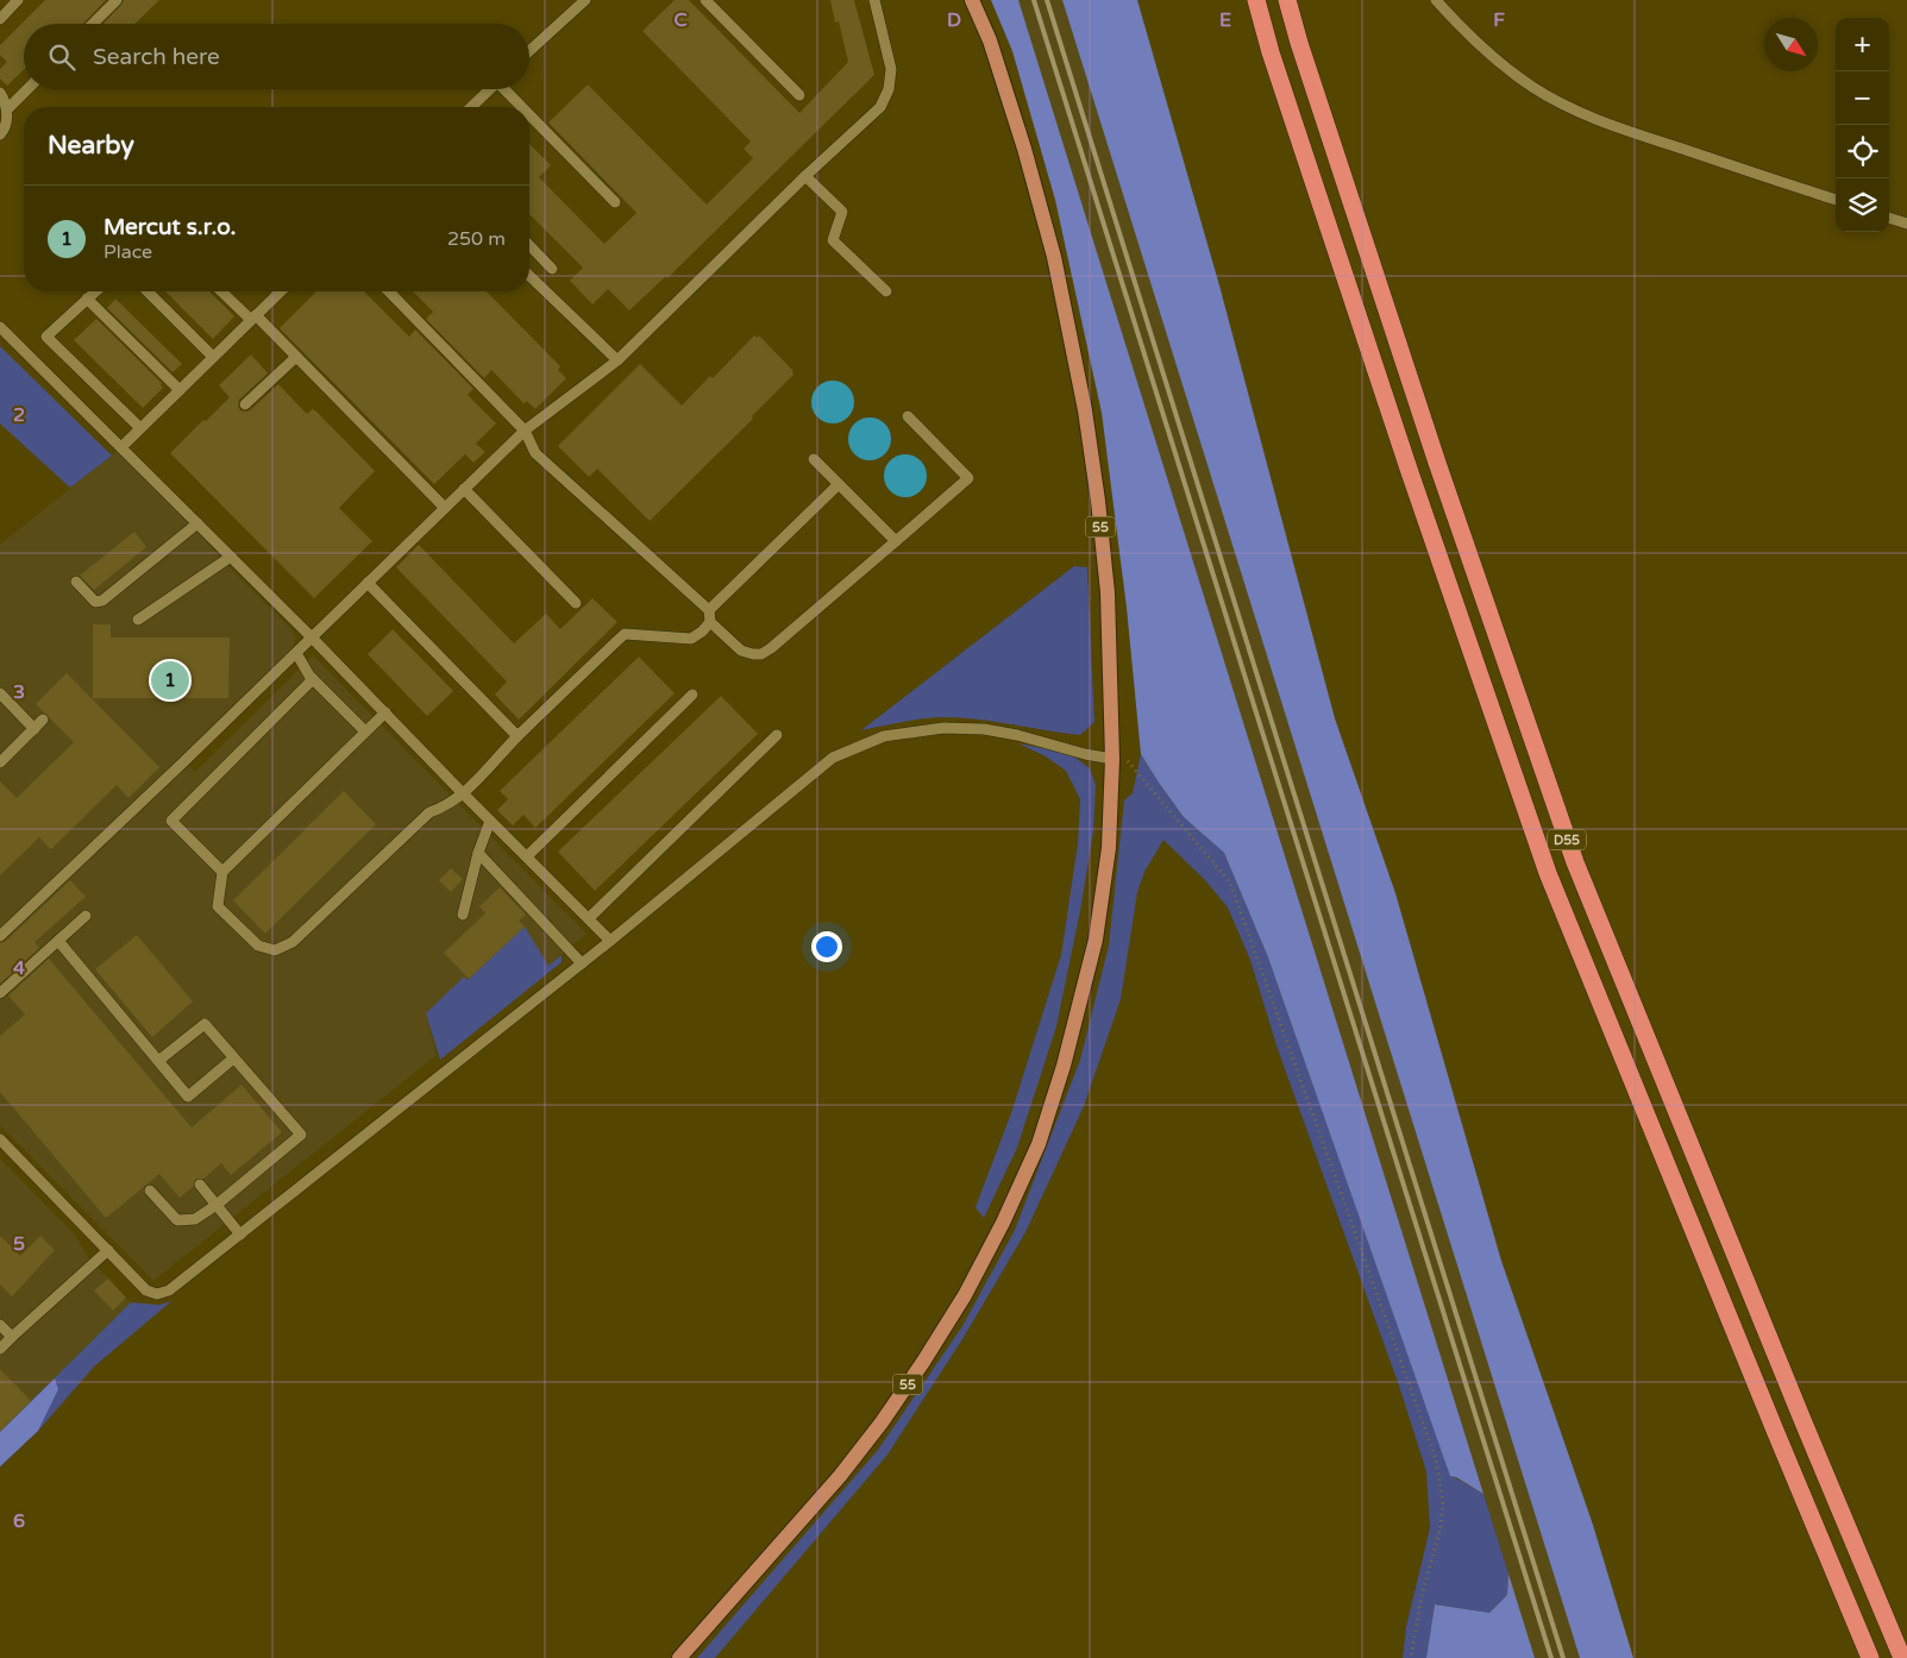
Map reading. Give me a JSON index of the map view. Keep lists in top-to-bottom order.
{
  "streets": {
    "highway": ["D55"],
    "main road": ["55"]
  },
  "north": "bottom right",
  "page": {
    "map_buttons": ["+", "−"],
    "search": "Search here",
    "heading": "Nearby",
    "list": [
      {
        "mark": "1",
        "name": "Mercut s.r.o.",
        "note": "Place",
        "value": "250 m"
      }
    ],
    "pins": "1"
  },
  "grid": {
    "columns": [
      "C",
      "D",
      "E",
      "F"
    ],
    "rows": [
      "2",
      "3",
      "4",
      "5",
      "6"
    ]
  }
}
